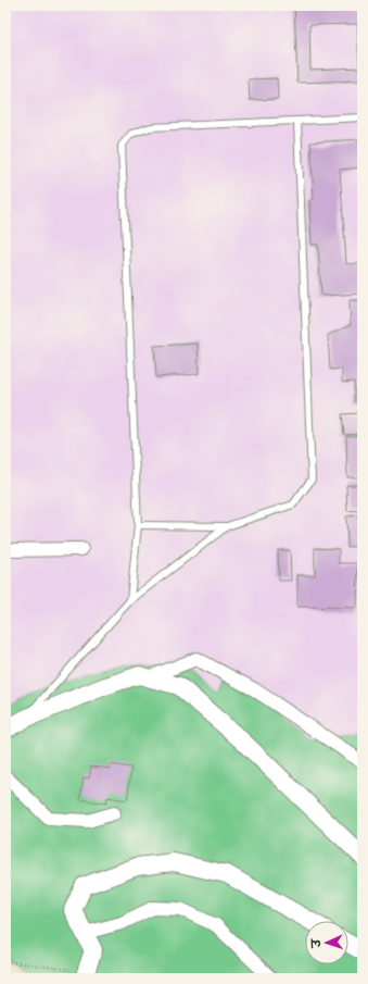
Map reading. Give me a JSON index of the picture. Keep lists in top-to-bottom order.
{
  "north": "left"
}
